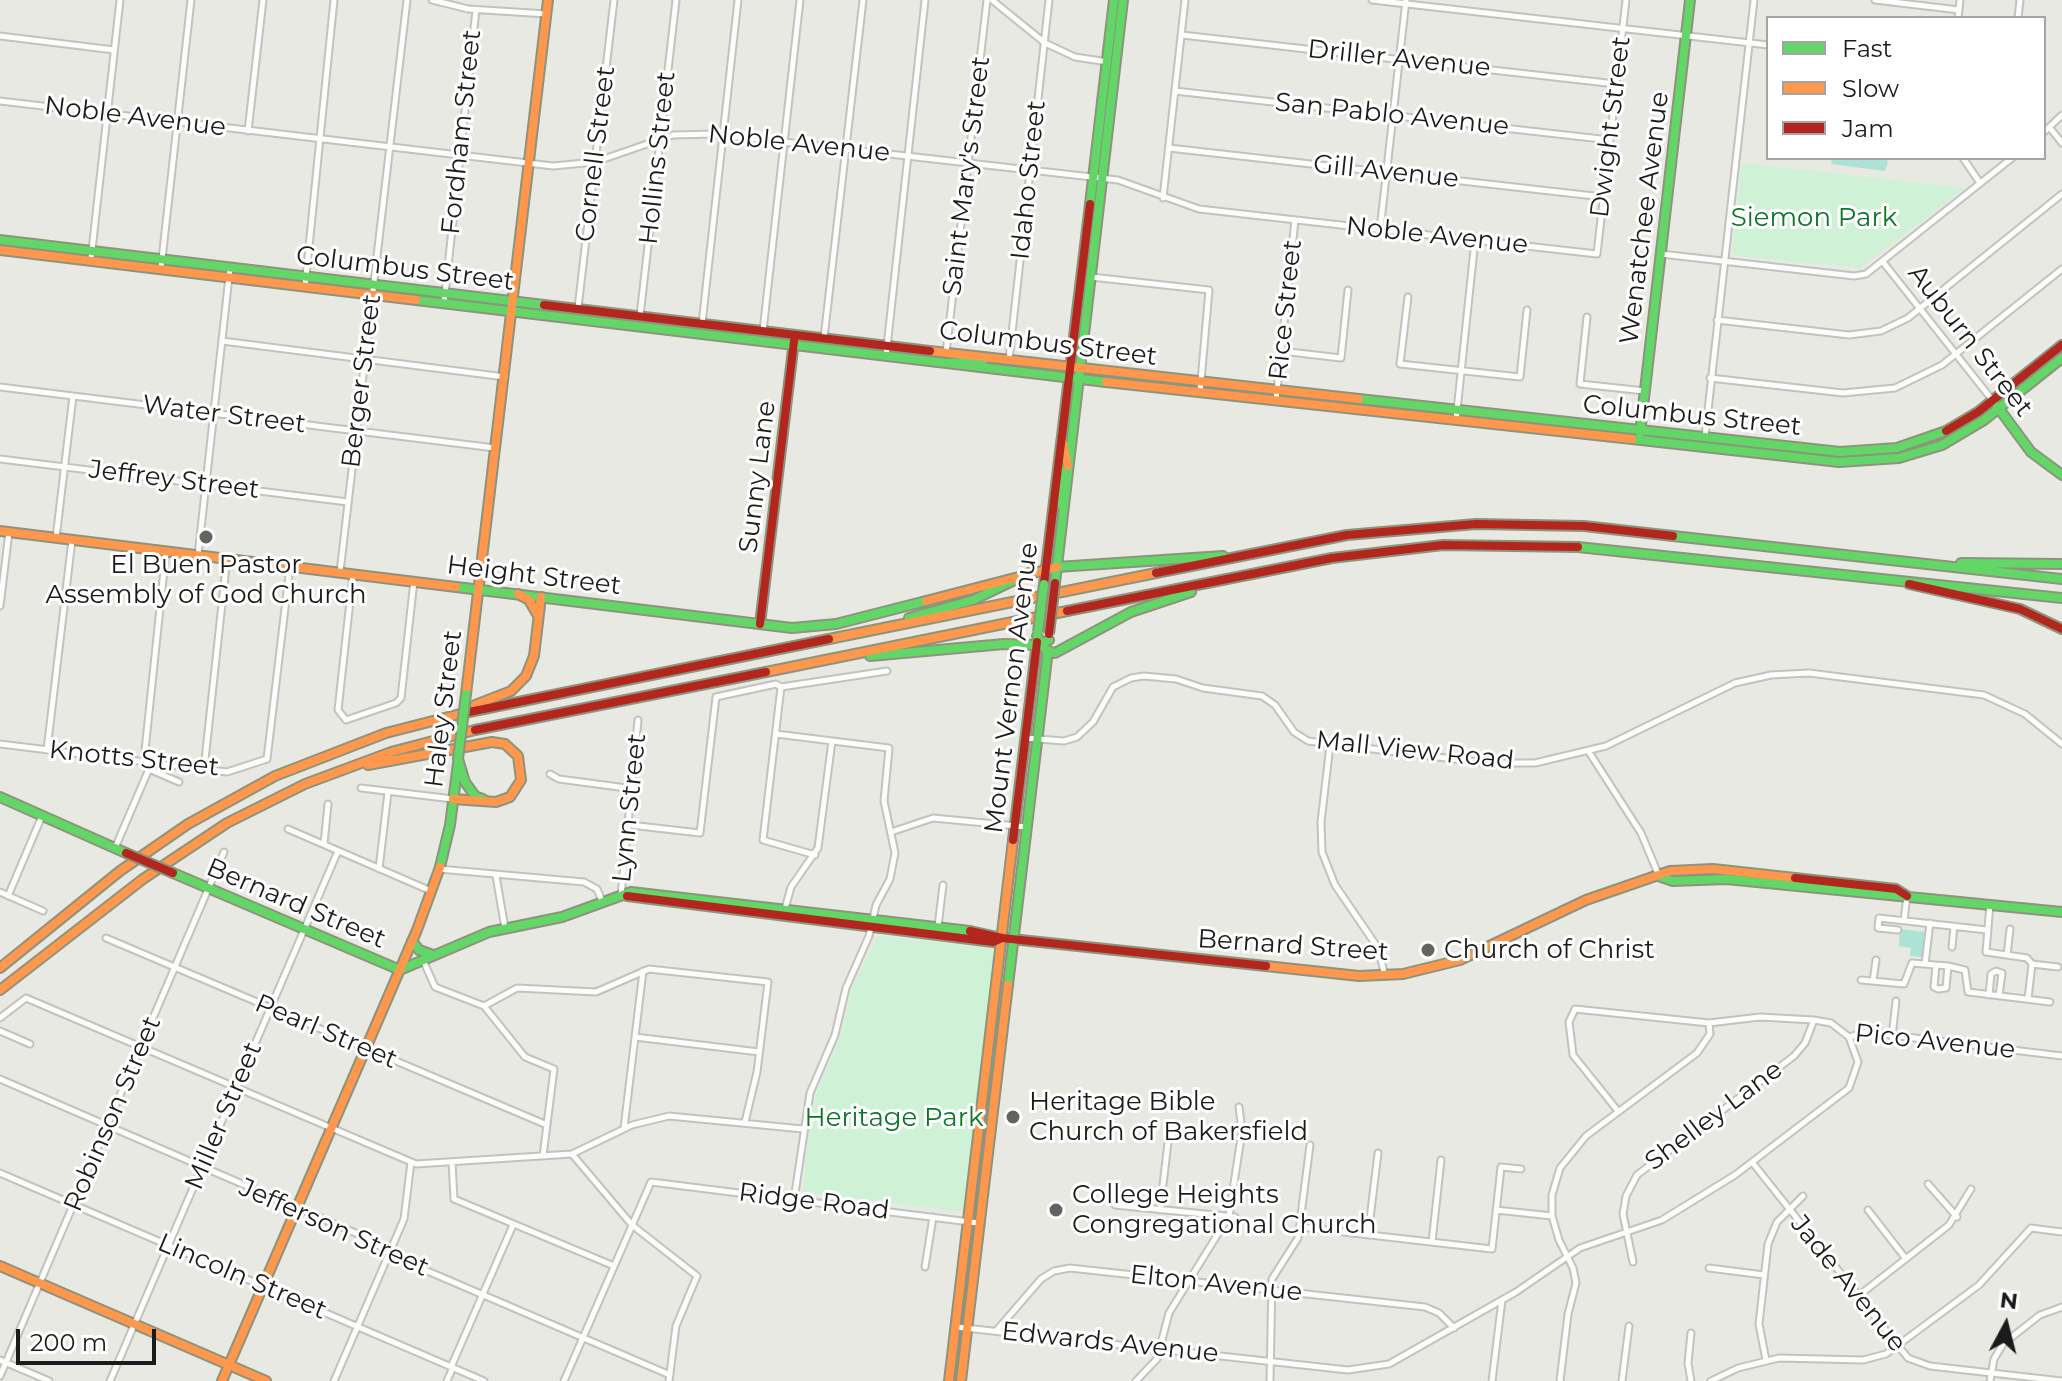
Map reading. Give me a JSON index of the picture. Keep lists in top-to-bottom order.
{
  "streets": {
    "main road": [
      "Wenatchee Avenue",
      "Columbus Street",
      "Auburn Street",
      "Sunny Lane",
      "Height Street",
      "Mount Vernon Avenue",
      "Haley Street",
      "Bernard Street"
    ],
    "street": [
      "Driller Avenue",
      "San Pablo Avenue",
      "Noble Avenue",
      "Dwight Street",
      "Fordham Street",
      "Cornell Street",
      "Hollins Street",
      "Gill Avenue",
      "Saint Mary's Street",
      "Idaho Street",
      "Rice Street",
      "Berger Street",
      "Water Street",
      "Jeffrey Street",
      "Mall View Road",
      "Knotts Street",
      "Lynn Street",
      "Pearl Street",
      "Pico Avenue",
      "Robinson Street",
      "Miller Street",
      "Shelley Lane",
      "Ridge Road",
      "Jefferson Street",
      "Lincoln Street",
      "Elton Avenue",
      "Jade Avenue",
      "Edwards Avenue"
    ]
  },
  "crossings": [
    ["Driller Avenue", "Dwight Street"],
    ["San Pablo Avenue", "Dwight Street"],
    ["Noble Avenue", "Dwight Street"],
    ["Noble Avenue", "Fordham Street"],
    ["Noble Avenue", "Cornell Street"],
    ["Noble Avenue", "Hollins Street"],
    ["Noble Avenue", "Saint Mary's Street"],
    ["Noble Avenue", "Idaho Street"],
    ["Noble Avenue", "Rice Street"],
    ["Noble Avenue", "Berger Street"],
    ["Noble Avenue", "Mount Vernon Avenue"],
    ["Noble Avenue", "Haley Street"],
    ["Dwight Street", "Gill Avenue"],
    ["Fordham Street", "Columbus Street"],
    ["Cornell Street", "Columbus Street"],
    ["Hollins Street", "Columbus Street"],
    ["Saint Mary's Street", "Columbus Street"],
    ["Idaho Street", "Columbus Street"],
    ["Wenatchee Avenue", "Columbus Street"],
    ["Columbus Street", "Rice Street"],
    ["Columbus Street", "Auburn Street"],
    ["Columbus Street", "Berger Street"],
    ["Columbus Street", "Sunny Lane"],
    ["Columbus Street", "Mount Vernon Avenue"],
    ["Columbus Street", "Haley Street"],
    ["Berger Street", "Water Street"],
    ["Berger Street", "Jeffrey Street"],
    ["Berger Street", "Height Street"],
    ["Water Street", "Haley Street"],
    ["Sunny Lane", "Height Street"],
    ["Height Street", "Mount Vernon Avenue"],
    ["Height Street", "Haley Street"],
    ["Height Street", "Knotts Street"],
    ["Mount Vernon Avenue", "Mall View Road"],
    ["Mount Vernon Avenue", "Bernard Street"],
    ["Mount Vernon Avenue", "Ridge Road"],
    ["Mount Vernon Avenue", "Edwards Avenue"],
    ["Haley Street", "Bernard Street"],
    ["Haley Street", "Pearl Street"],
    ["Haley Street", "Jefferson Street"],
    ["Haley Street", "Lincoln Street"],
    ["Lynn Street", "Bernard Street"],
    ["Bernard Street", "Robinson Street"],
    ["Bernard Street", "Miller Street"],
    ["Pearl Street", "Robinson Street"],
    ["Pearl Street", "Miller Street"],
    ["Pico Avenue", "Shelley Lane"],
    ["Pico Avenue", "Edwards Avenue"],
    ["Robinson Street", "Jefferson Street"],
    ["Robinson Street", "Lincoln Street"],
    ["Miller Street", "Jefferson Street"],
    ["Miller Street", "Lincoln Street"],
    ["Shelley Lane", "Edwards Avenue"],
    ["Elton Avenue", "Edwards Avenue"],
    ["Jade Avenue", "Edwards Avenue"]
  ],
  "parks": ["Siemon Park", "Heritage Park"],
  "places": [
    "El Buen Pastor Assembly of God Church",
    "Church of Christ",
    "Heritage Bible Church of Bakersfield",
    "College Heights Congregational Church"
  ],
  "legend": ["Fast", "Slow", "Jam"],
  "scale_bar": "200 m",
  "north": "top"
}
